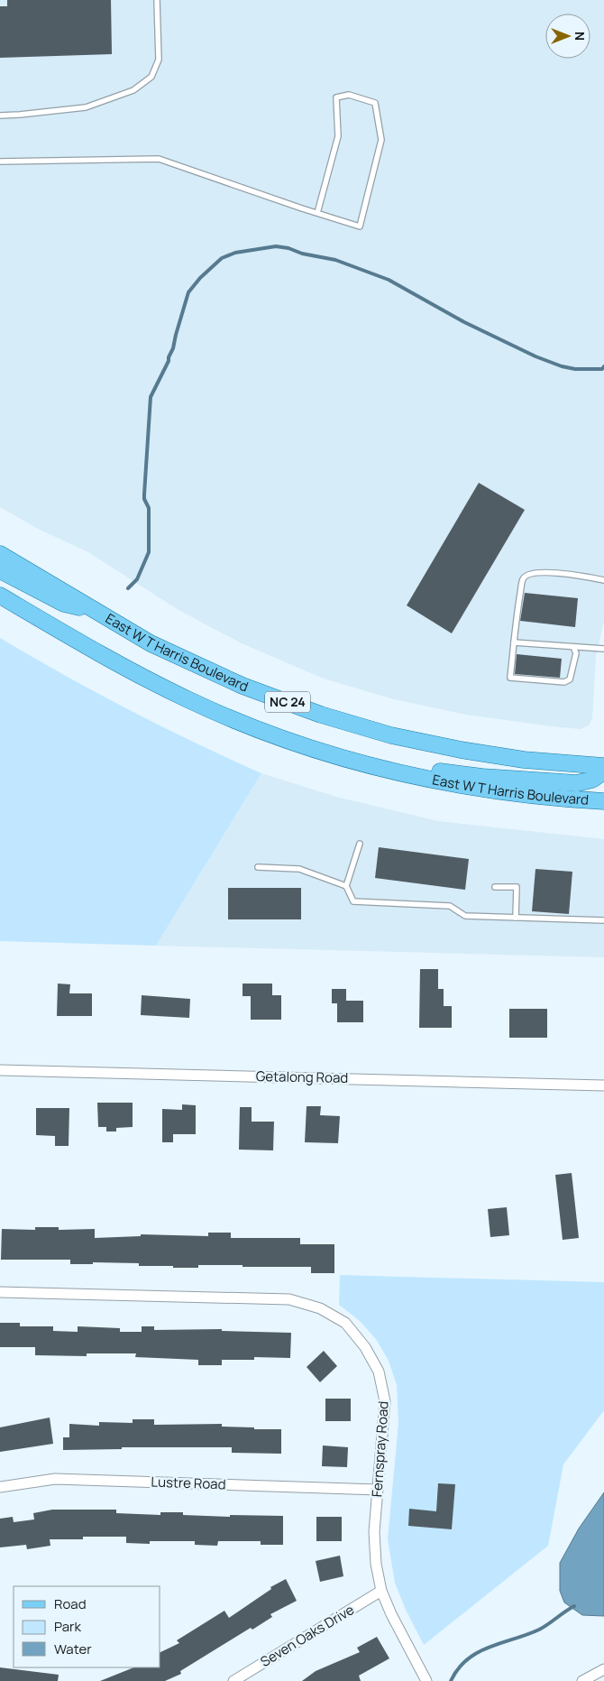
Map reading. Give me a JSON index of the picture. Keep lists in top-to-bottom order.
{
  "streets": {
    "main road": ["East W T Harris Boulevard", "NC 24"],
    "street": [
      "Getalong Road",
      "Fernspray Road",
      "Lustre Road",
      "Seven Oaks Drive"
    ]
  },
  "crossings": [
    ["Fernspray Road", "Lustre Road"],
    ["Fernspray Road", "Seven Oaks Drive"]
  ],
  "legend": ["Road", "Park", "Water"],
  "north": "right"
}
